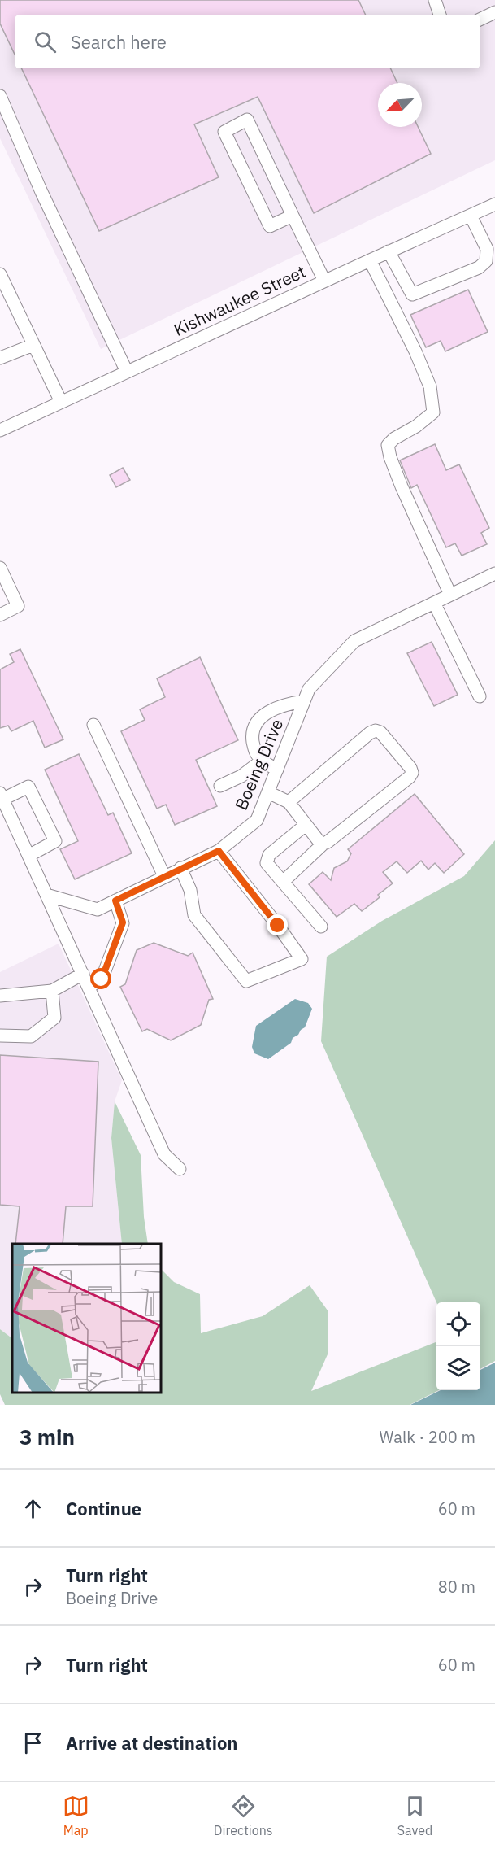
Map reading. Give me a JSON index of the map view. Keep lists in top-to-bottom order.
{
  "streets": {
    "street": ["Kishwaukee Street", "Boeing Drive"]
  },
  "north": "bottom left",
  "page": {
    "search": "Search here",
    "heading": ["3 min", "Walk · 200 m"],
    "list": [
      ["Continue", "60 m"],
      ["Turn right", "Boeing Drive", "80 m"],
      ["Turn right", "60 m"],
      "Arrive at destination"
    ],
    "nav": ["Map", "Directions", "Saved"]
  }
}
